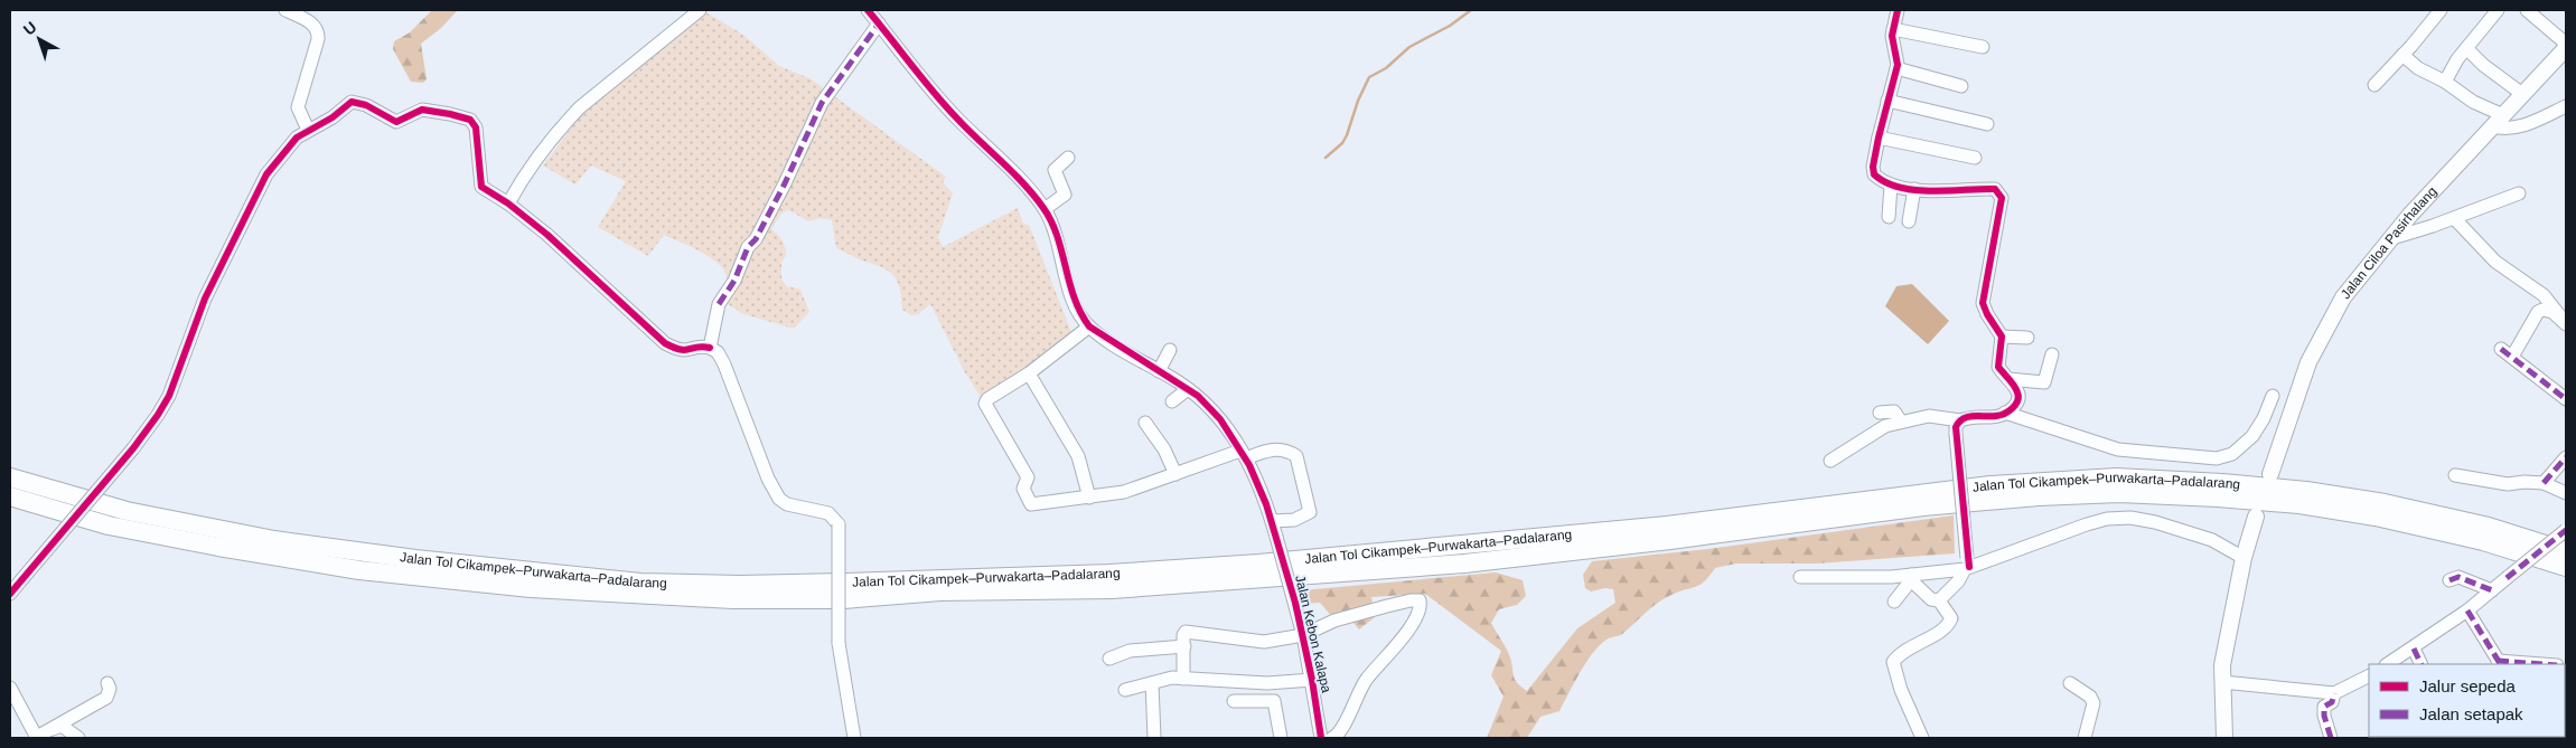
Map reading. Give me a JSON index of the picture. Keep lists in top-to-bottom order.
{
  "streets": {
    "highway": ["Jalan Tol Cikampek–Purwakarta–Padalarang"],
    "main road": ["Jalan Ciloa Pasirhalang"],
    "street": ["Jalan Kebon Kalapa"]
  },
  "legend": ["Jalur sepeda", "Jalan setapak"],
  "north": "top left"
}
